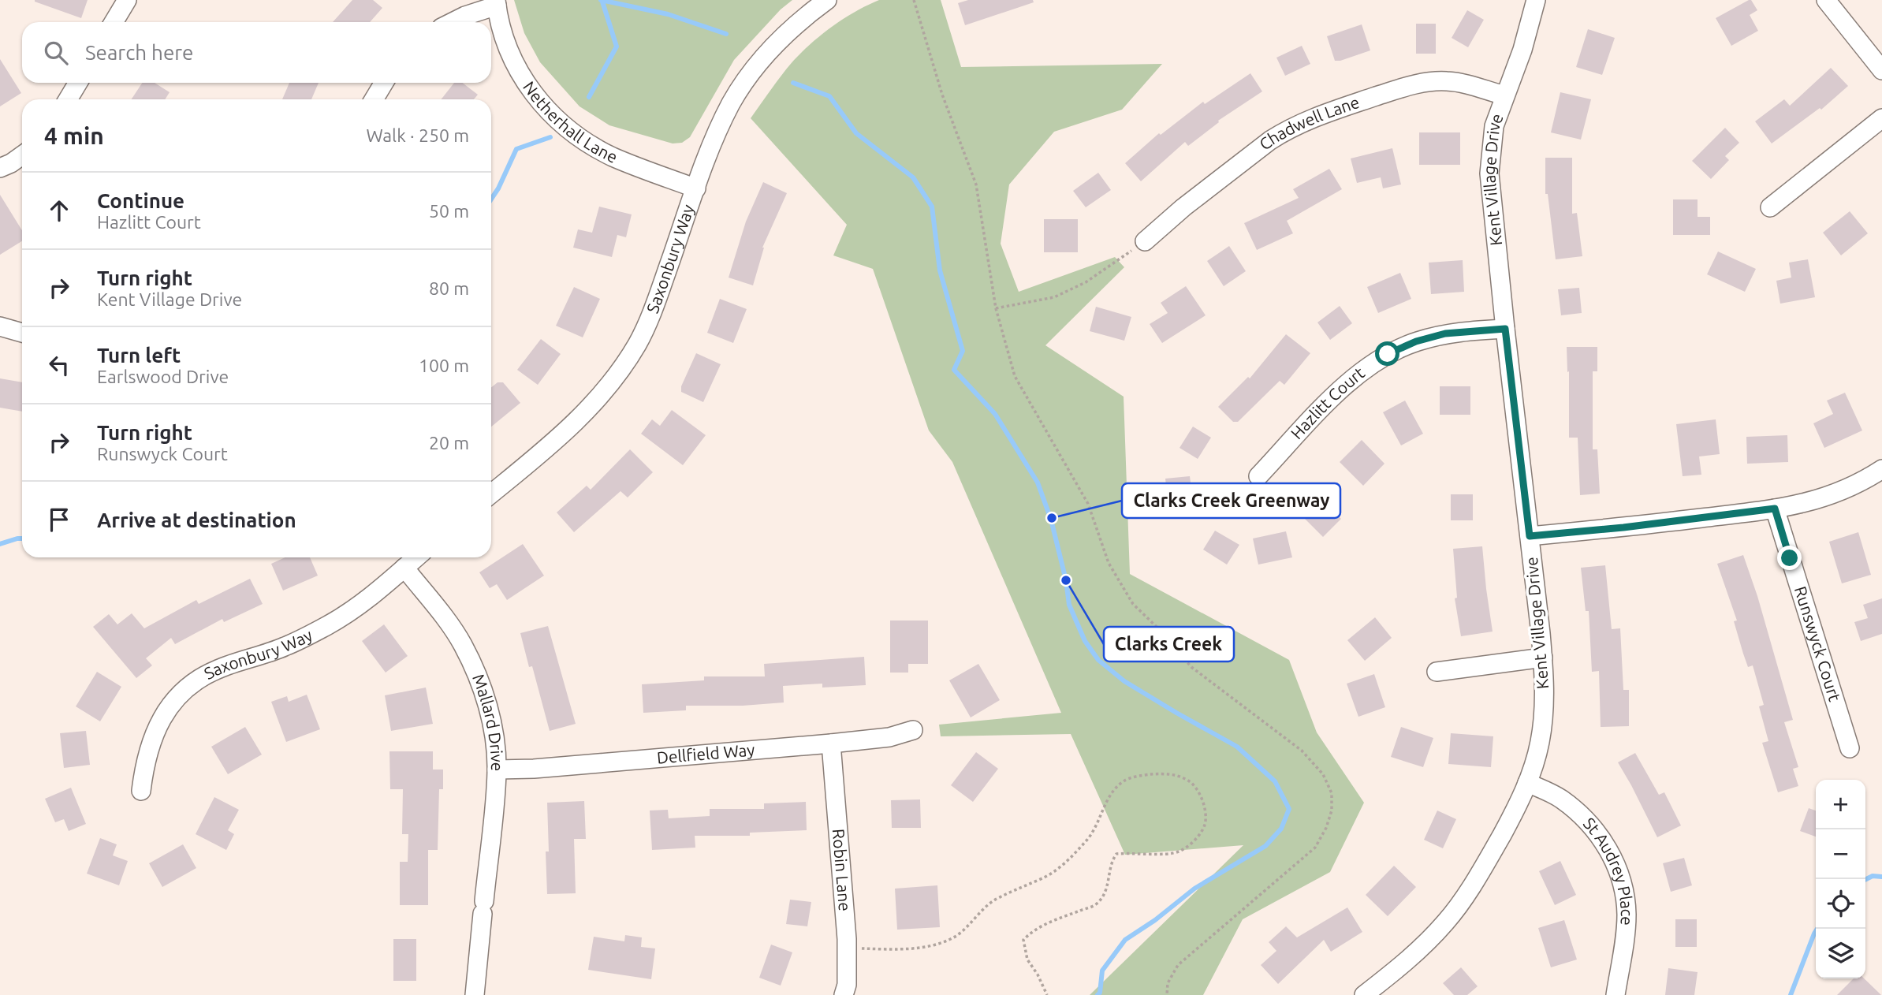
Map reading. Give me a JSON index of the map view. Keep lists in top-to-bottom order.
{
  "streets": {
    "street": [
      "Netherhall Lane",
      "Chadwell Lane",
      "Kent Village Drive",
      "Saxonbury Way",
      "Hazlitt Court",
      "Runswyck Court",
      "Mallard Drive",
      "Dellfield Way",
      "Robin Lane",
      "St Audrey Place"
    ]
  },
  "crossings": [
    ["Netherhall Lane", "Saxonbury Way"],
    ["Chadwell Lane", "Kent Village Drive"],
    ["Kent Village Drive", "Hazlitt Court"],
    ["Kent Village Drive", "St Audrey Place"],
    ["Saxonbury Way", "Mallard Drive"],
    ["Mallard Drive", "Dellfield Way"],
    ["Dellfield Way", "Robin Lane"]
  ],
  "places": ["Clarks Creek Greenway", "Clarks Creek"],
  "page": {
    "search": "Search here",
    "heading": ["4 min", "Walk · 250 m"],
    "list": [
      ["Continue", "Hazlitt Court", "50 m"],
      ["Turn right", "Kent Village Drive", "80 m"],
      ["Turn left", "Earlswood Drive", "100 m"],
      ["Turn right", "Runswyck Court", "20 m"],
      "Arrive at destination"
    ],
    "map_buttons": ["+", "−"]
  }
}
